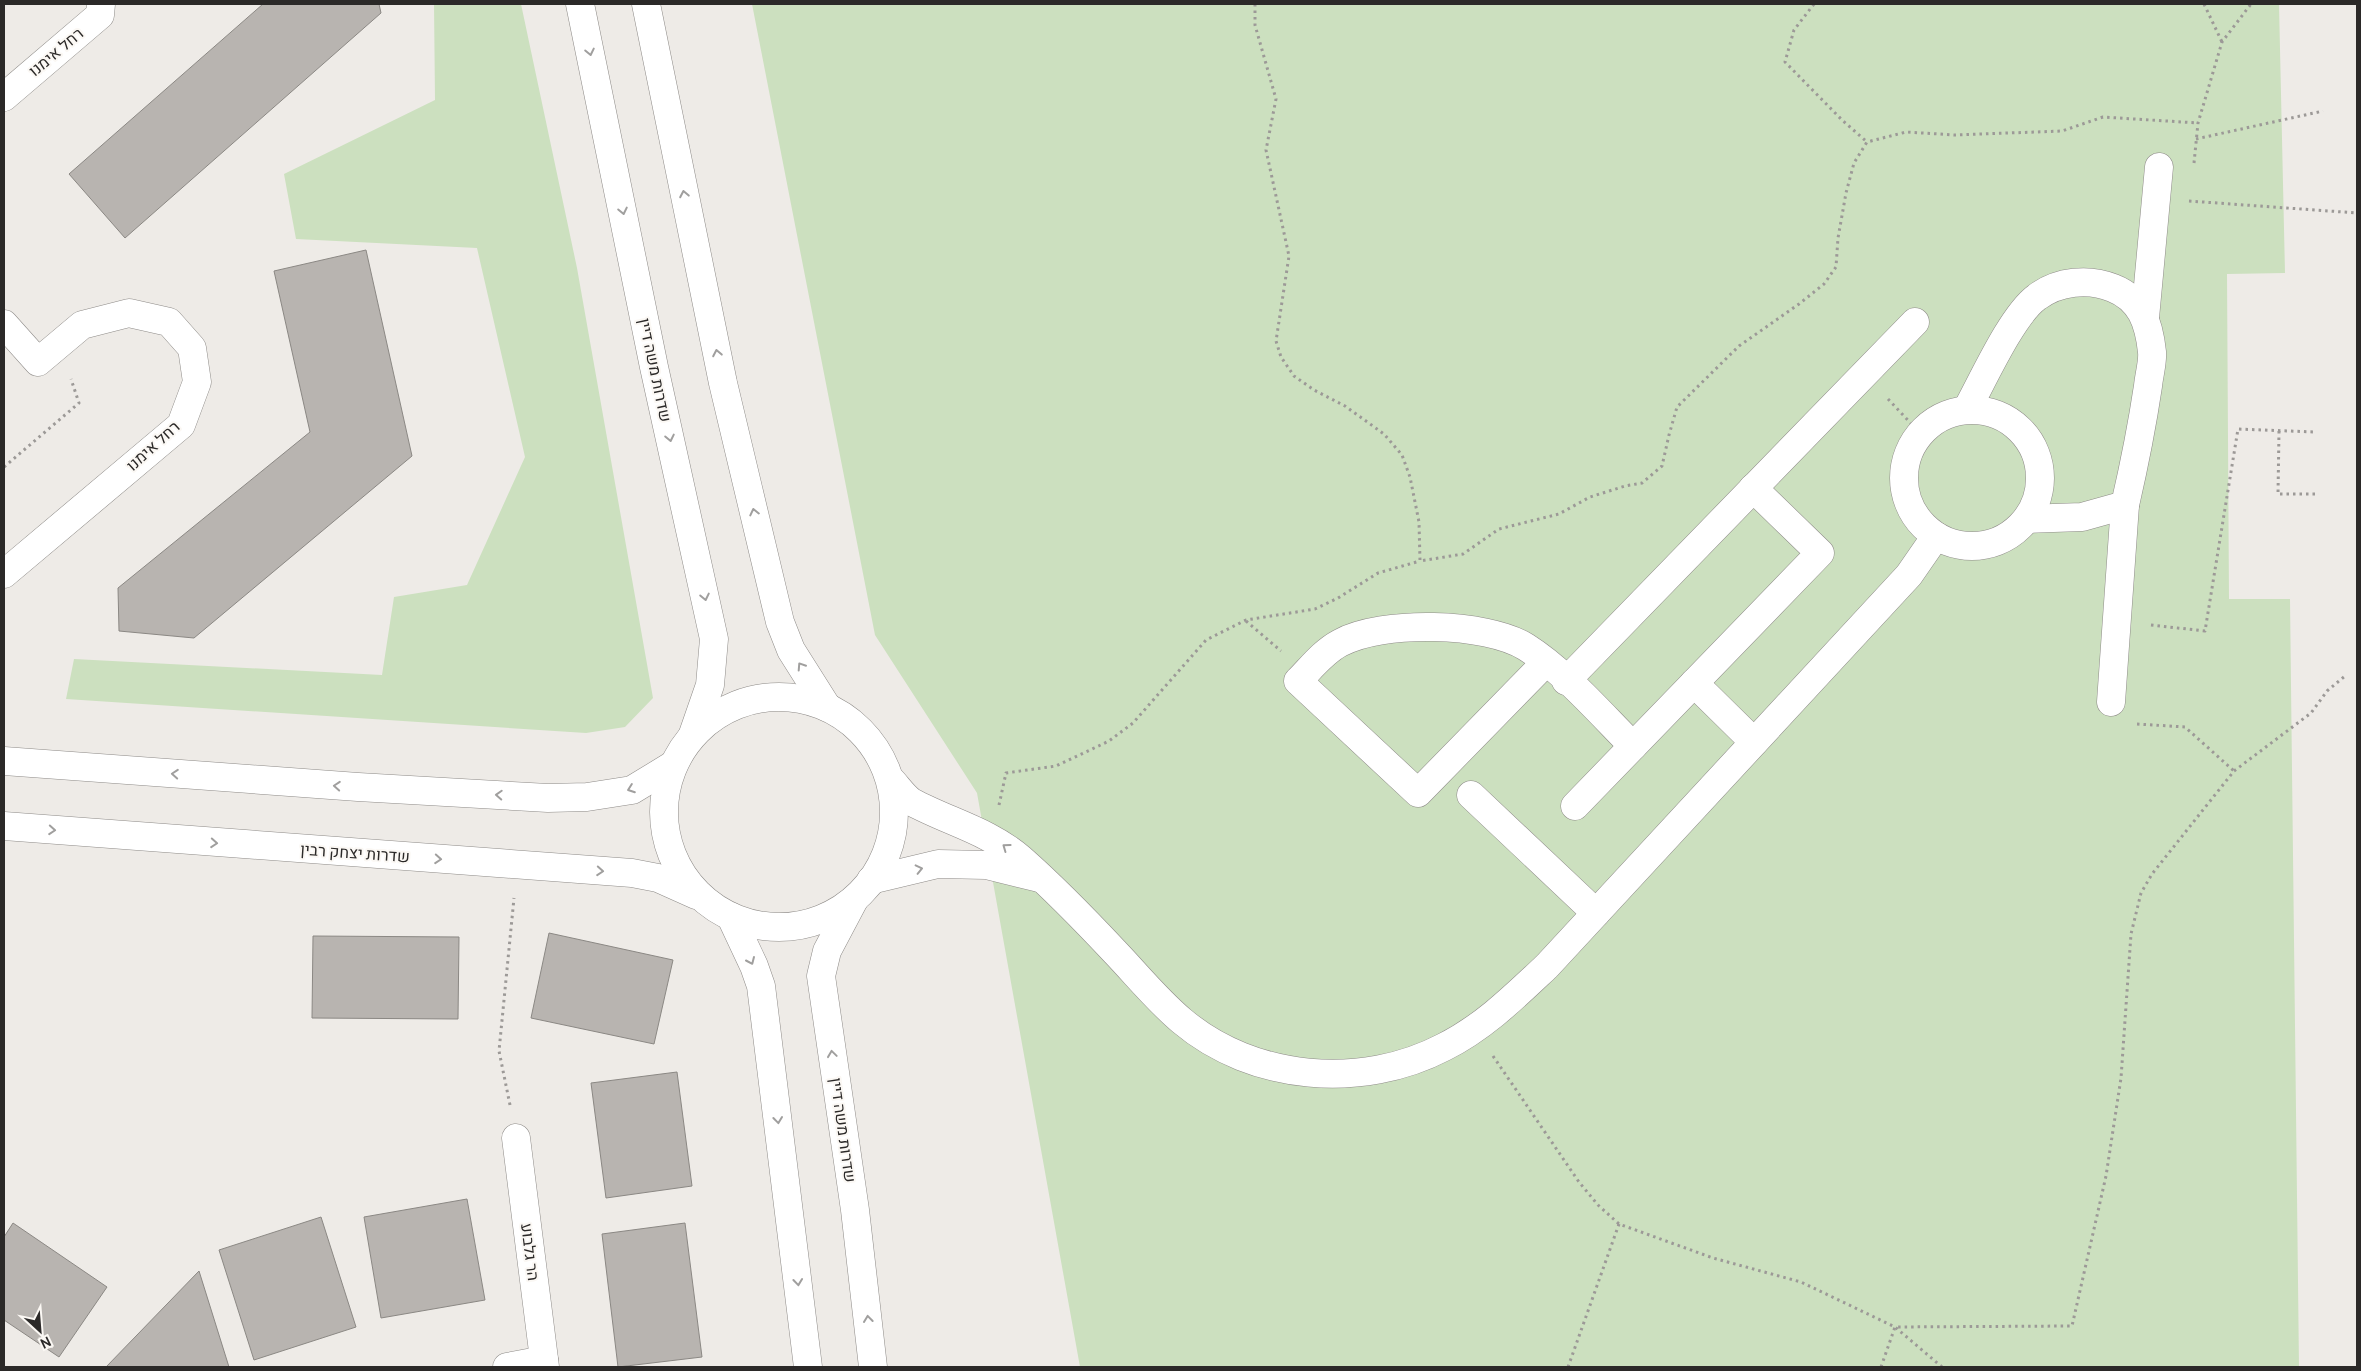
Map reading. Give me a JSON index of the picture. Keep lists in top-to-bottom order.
{
  "streets": {
    "main road": [
      "רחל אימנו",
      "שדרות משה דיין",
      "שדרות יצחק רבין",
      "הר גלבוע"
    ]
  },
  "north": "bottom right"
}
